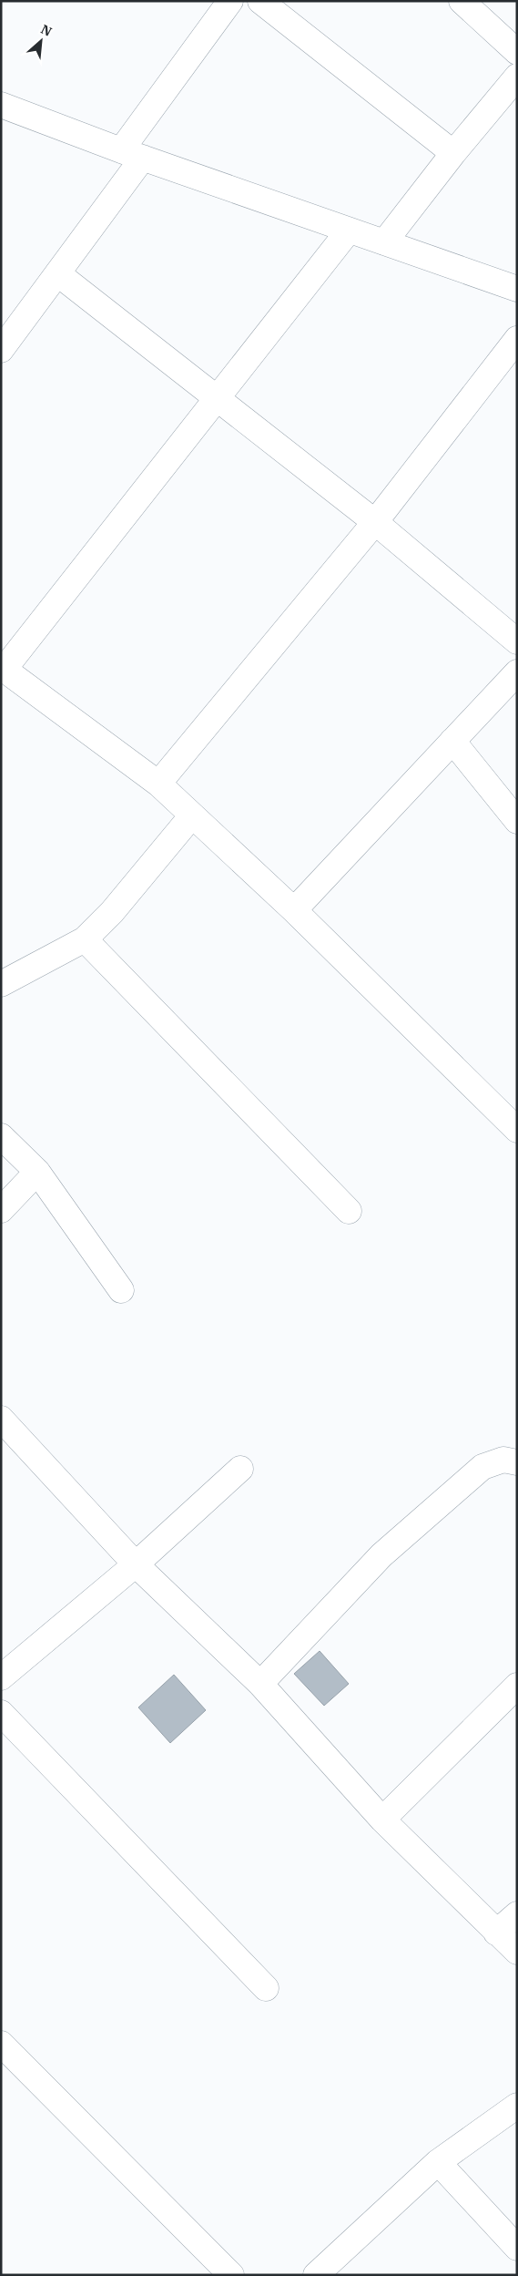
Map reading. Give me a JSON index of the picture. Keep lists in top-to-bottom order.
{
  "north": "top right"
}
